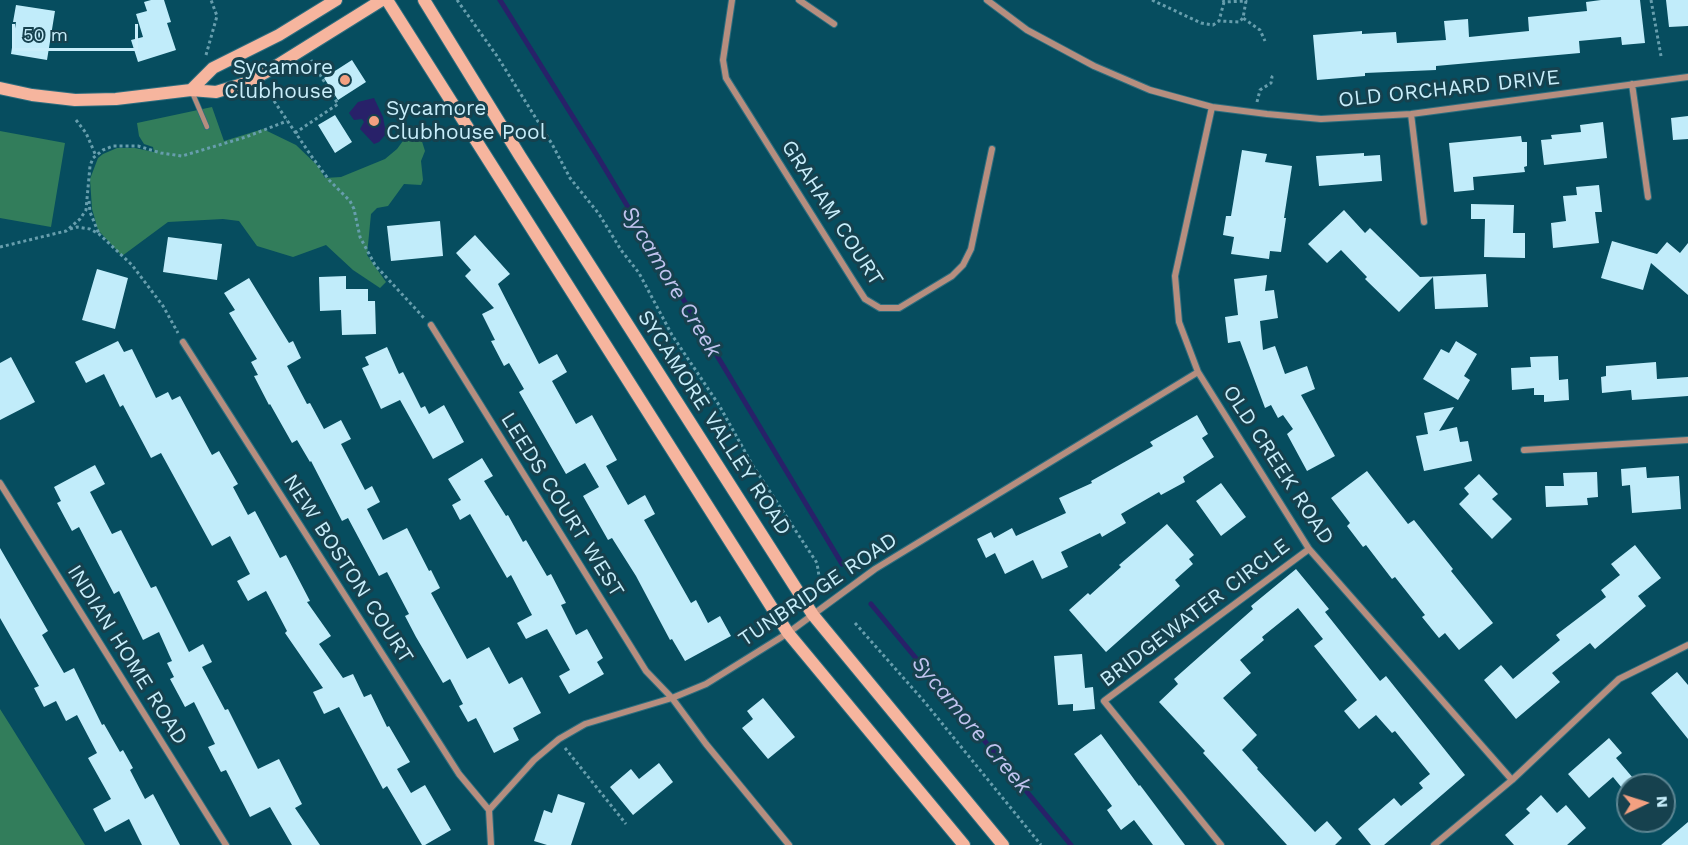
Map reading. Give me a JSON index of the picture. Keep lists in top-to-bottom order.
{
  "streets": {
    "main road": ["SYCAMORE VALLEY ROAD"],
    "street": [
      "OLD ORCHARD DRIVE",
      "GRAHAM COURT",
      "OLD CREEK ROAD",
      "LEEDS COURT WEST",
      "NEW BOSTON COURT",
      "TUNBRIDGE ROAD",
      "BRIDGEWATER CIRCLE",
      "INDIAN HOME ROAD"
    ]
  },
  "crossings": [
    ["OLD ORCHARD DRIVE", "OLD CREEK ROAD"],
    ["SYCAMORE VALLEY ROAD", "TUNBRIDGE ROAD"],
    ["OLD CREEK ROAD", "TUNBRIDGE ROAD"],
    ["OLD CREEK ROAD", "BRIDGEWATER CIRCLE"],
    ["LEEDS COURT WEST", "TUNBRIDGE ROAD"],
    ["NEW BOSTON COURT", "TUNBRIDGE ROAD"]
  ],
  "water": ["Sycamore Creek"],
  "places": ["Sycamore Clubhouse", "Sycamore Clubhouse Pool"],
  "scale_bar": "50 m",
  "north": "right"
}
